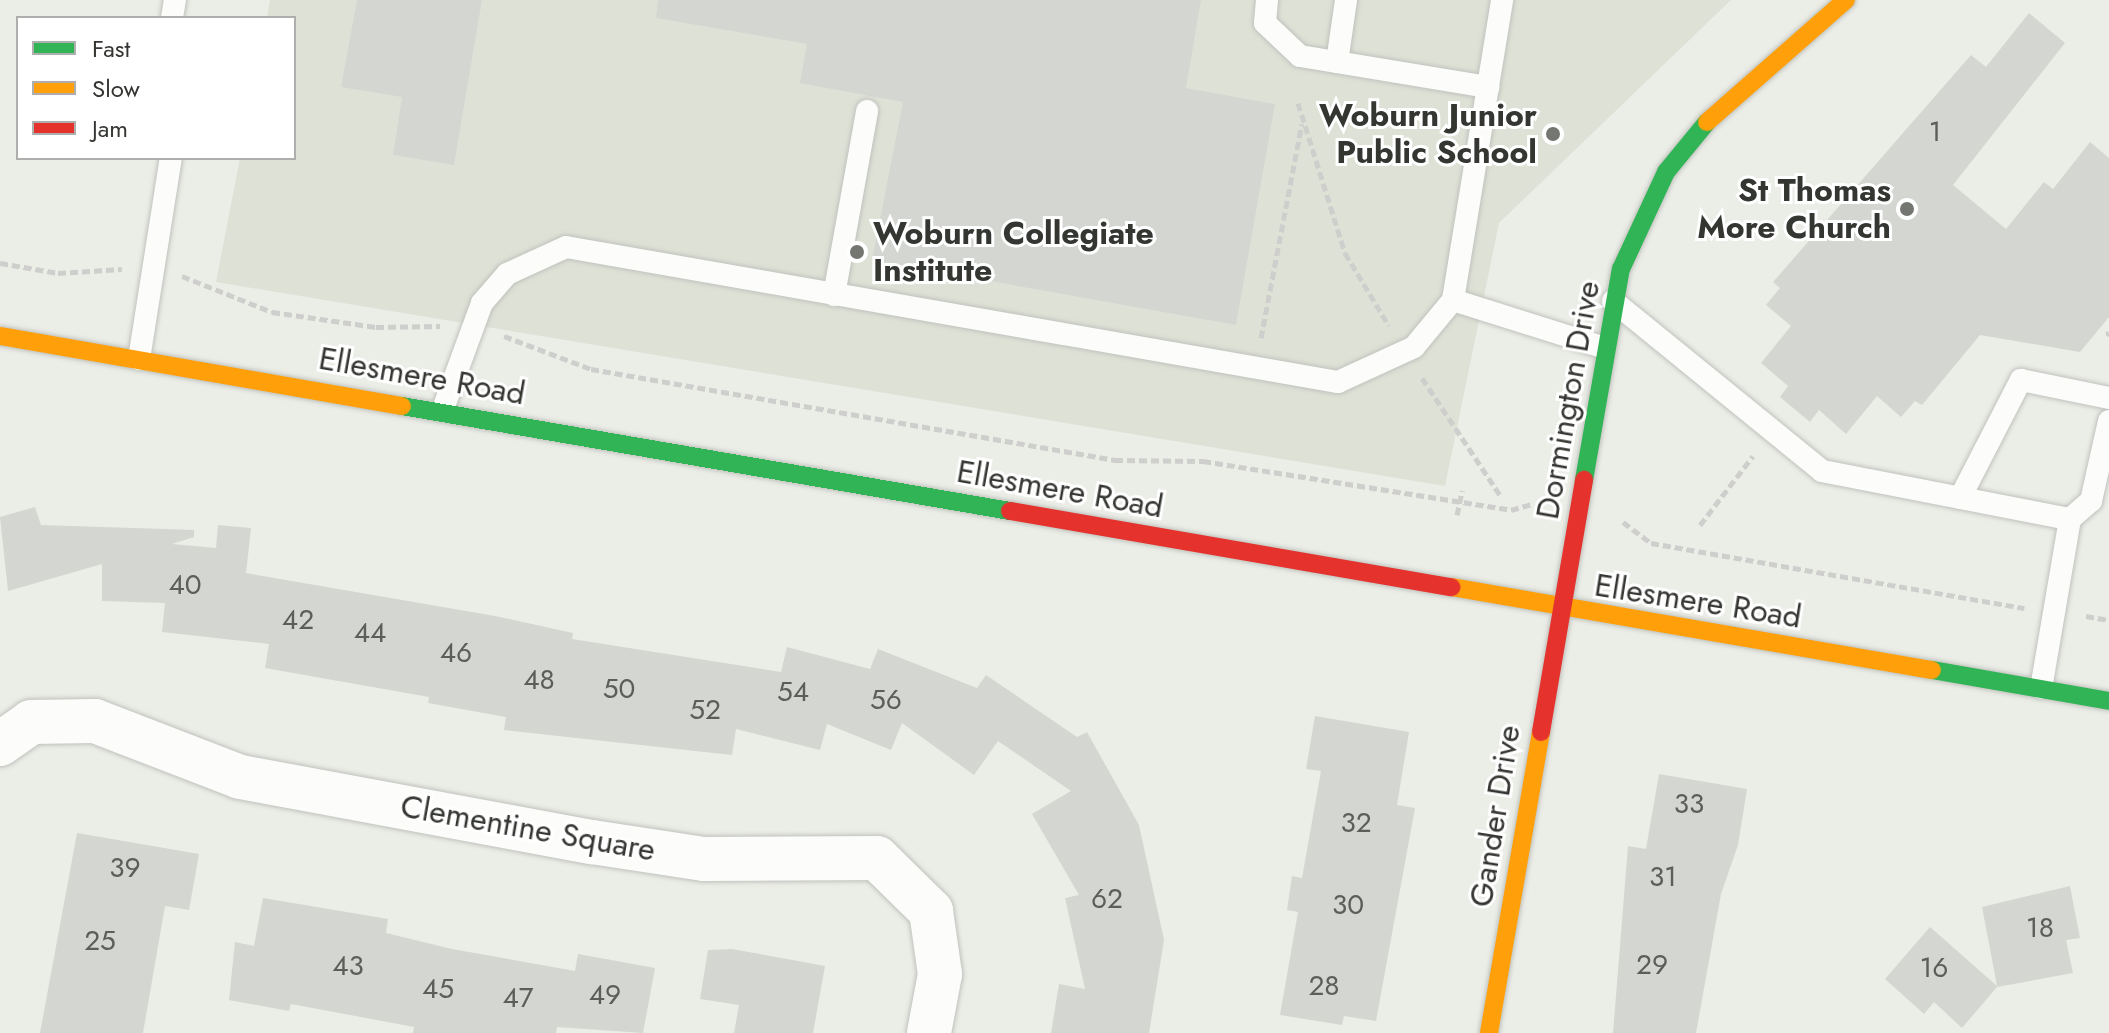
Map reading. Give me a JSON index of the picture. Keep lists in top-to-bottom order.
{
  "streets": {
    "main road": ["Ellesmere Road", "Dormington Drive", "Gander Drive"],
    "street": ["Clementine Square"]
  },
  "crossings": [
    ["Ellesmere Road", "Dormington Drive"],
    ["Ellesmere Road", "Gander Drive"],
    ["Dormington Drive", "Gander Drive"]
  ],
  "places": ["Woburn Junior Public School", "St Thomas More Church", "Woburn Collegiate Institute"],
  "house_numbers": [
    "1",
    "40",
    "42",
    "44",
    "46",
    "48",
    "50",
    "54",
    "56",
    "52",
    "33",
    "32",
    "39",
    "31",
    "62",
    "30",
    "18",
    "25",
    "29",
    "43",
    "16",
    "28",
    "45",
    "49",
    "47"
  ],
  "legend": ["Fast", "Slow", "Jam"]
}
